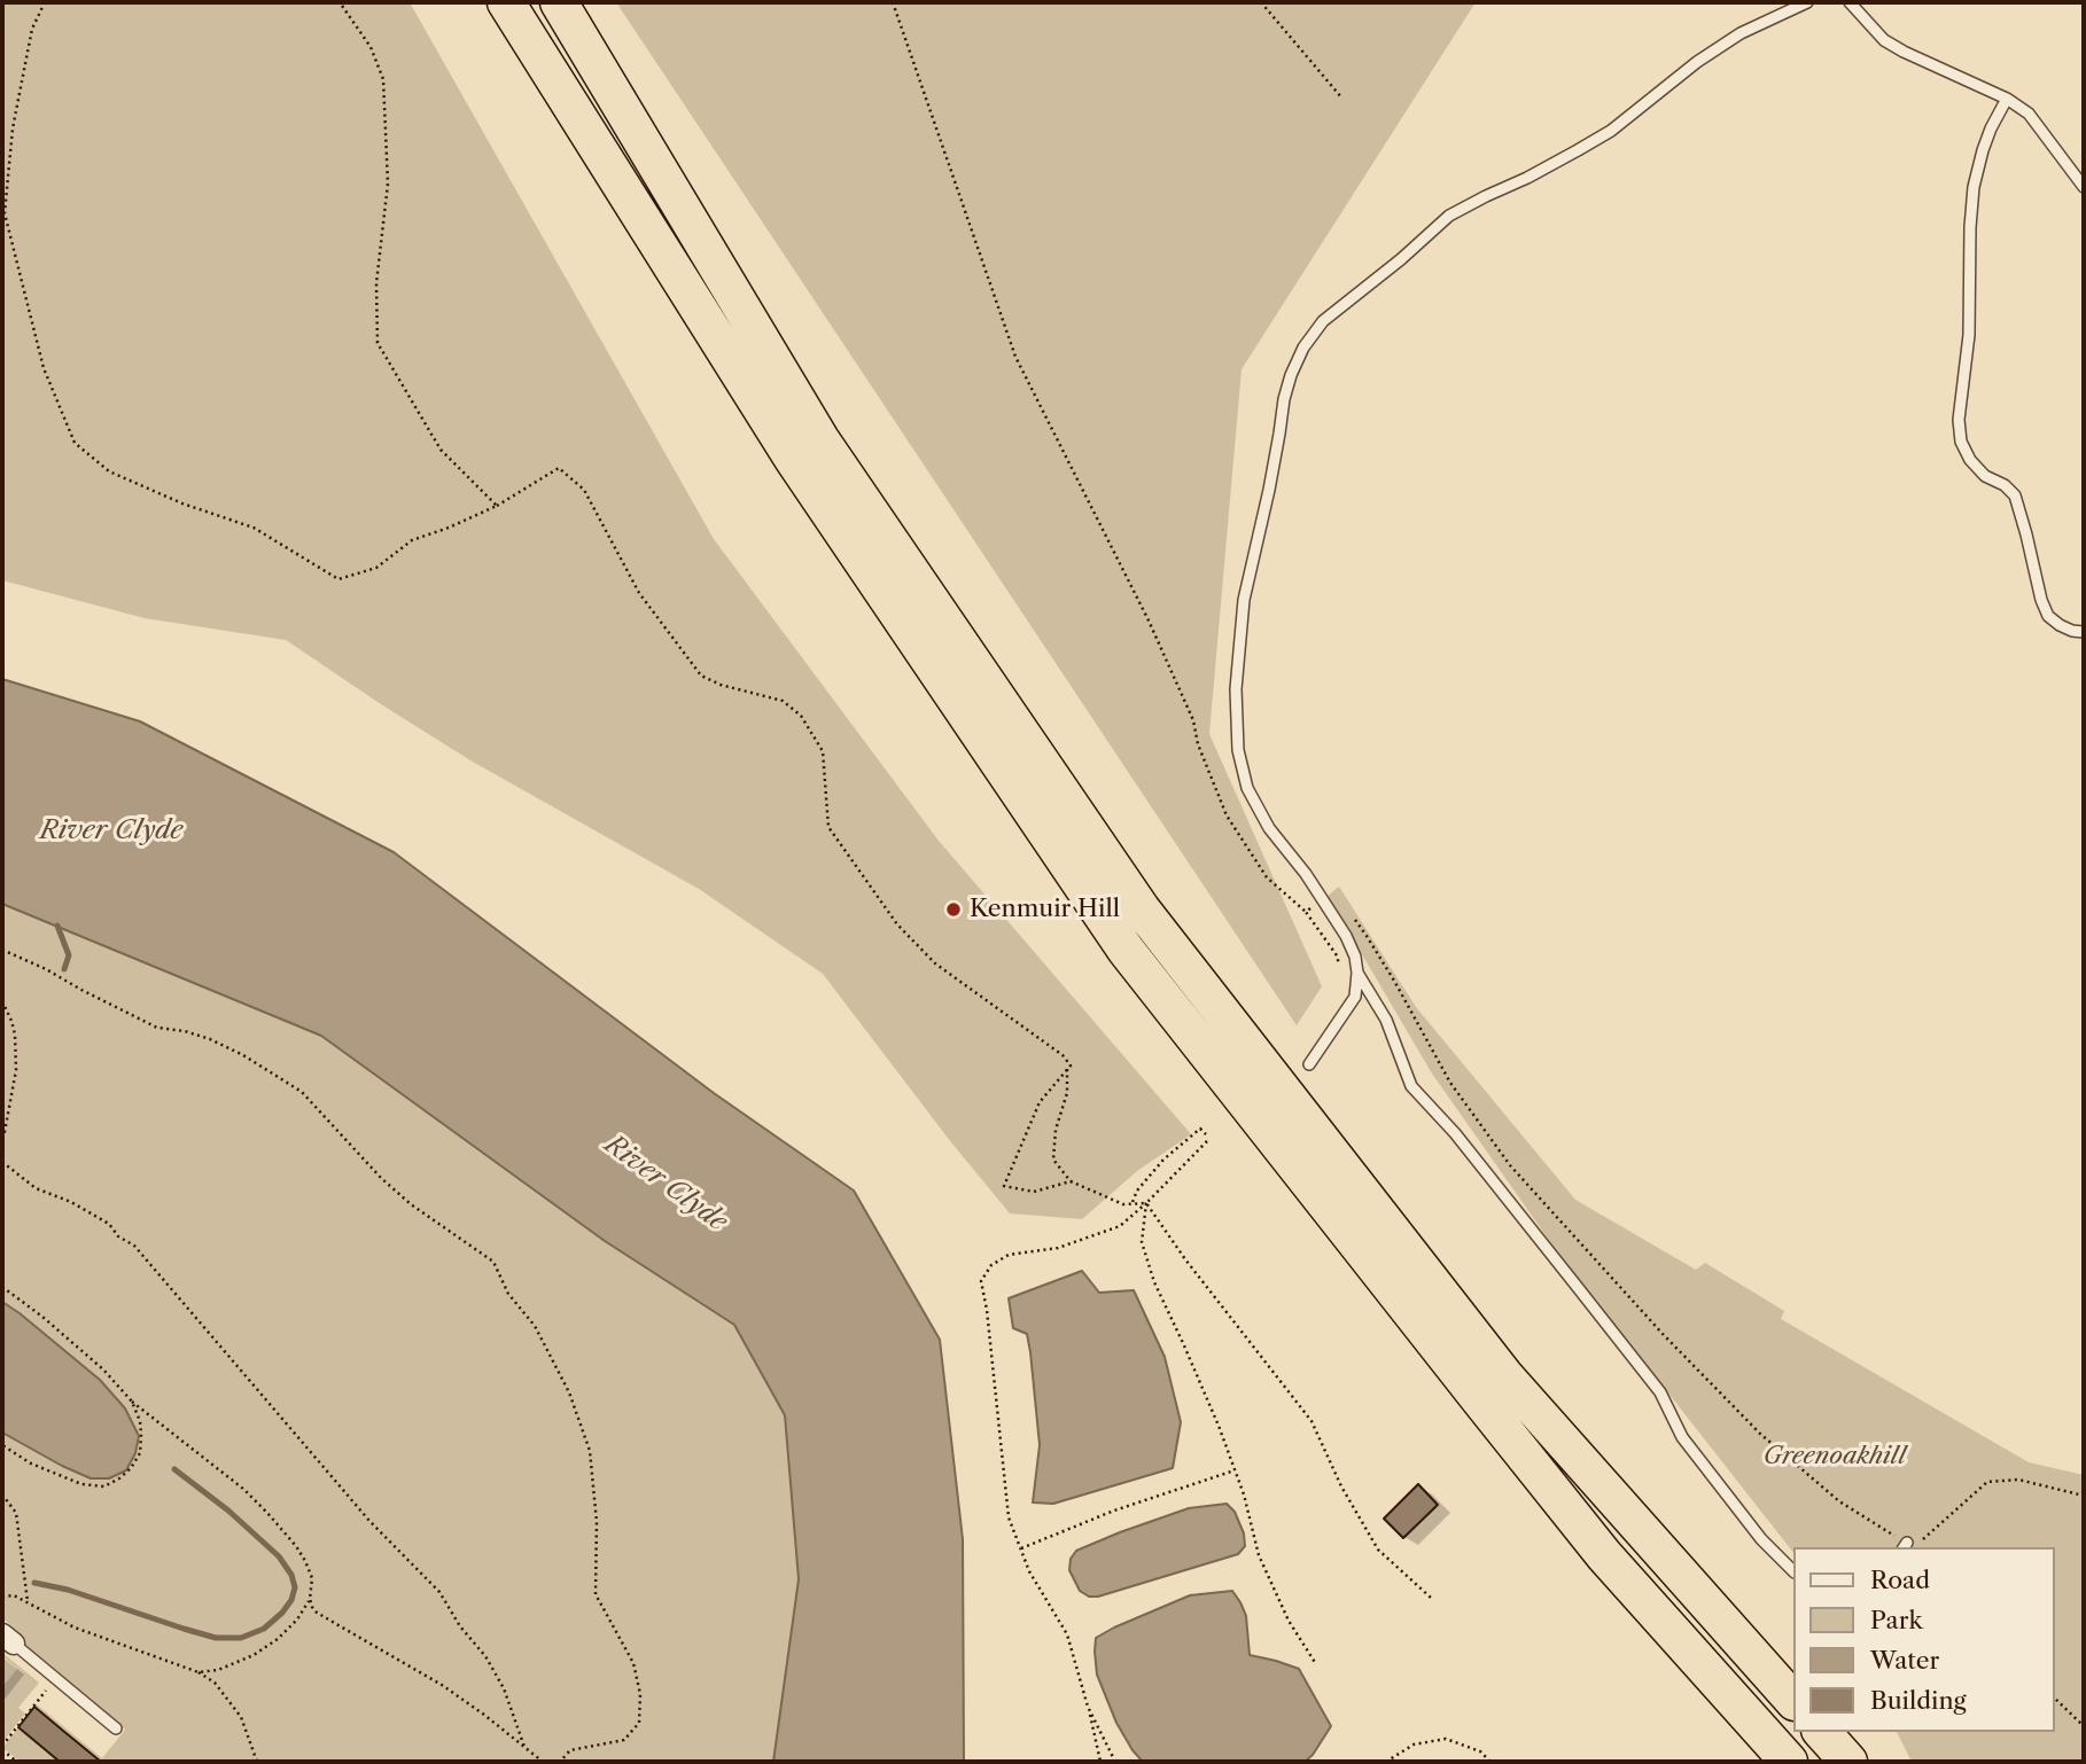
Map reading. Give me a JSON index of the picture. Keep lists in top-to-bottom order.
{
  "water": ["River Clyde"],
  "parks": ["Greenoakhill"],
  "places": ["Kenmuir Hill"],
  "legend": [
    "Road",
    "Park",
    "Water",
    "Building"
  ]
}
